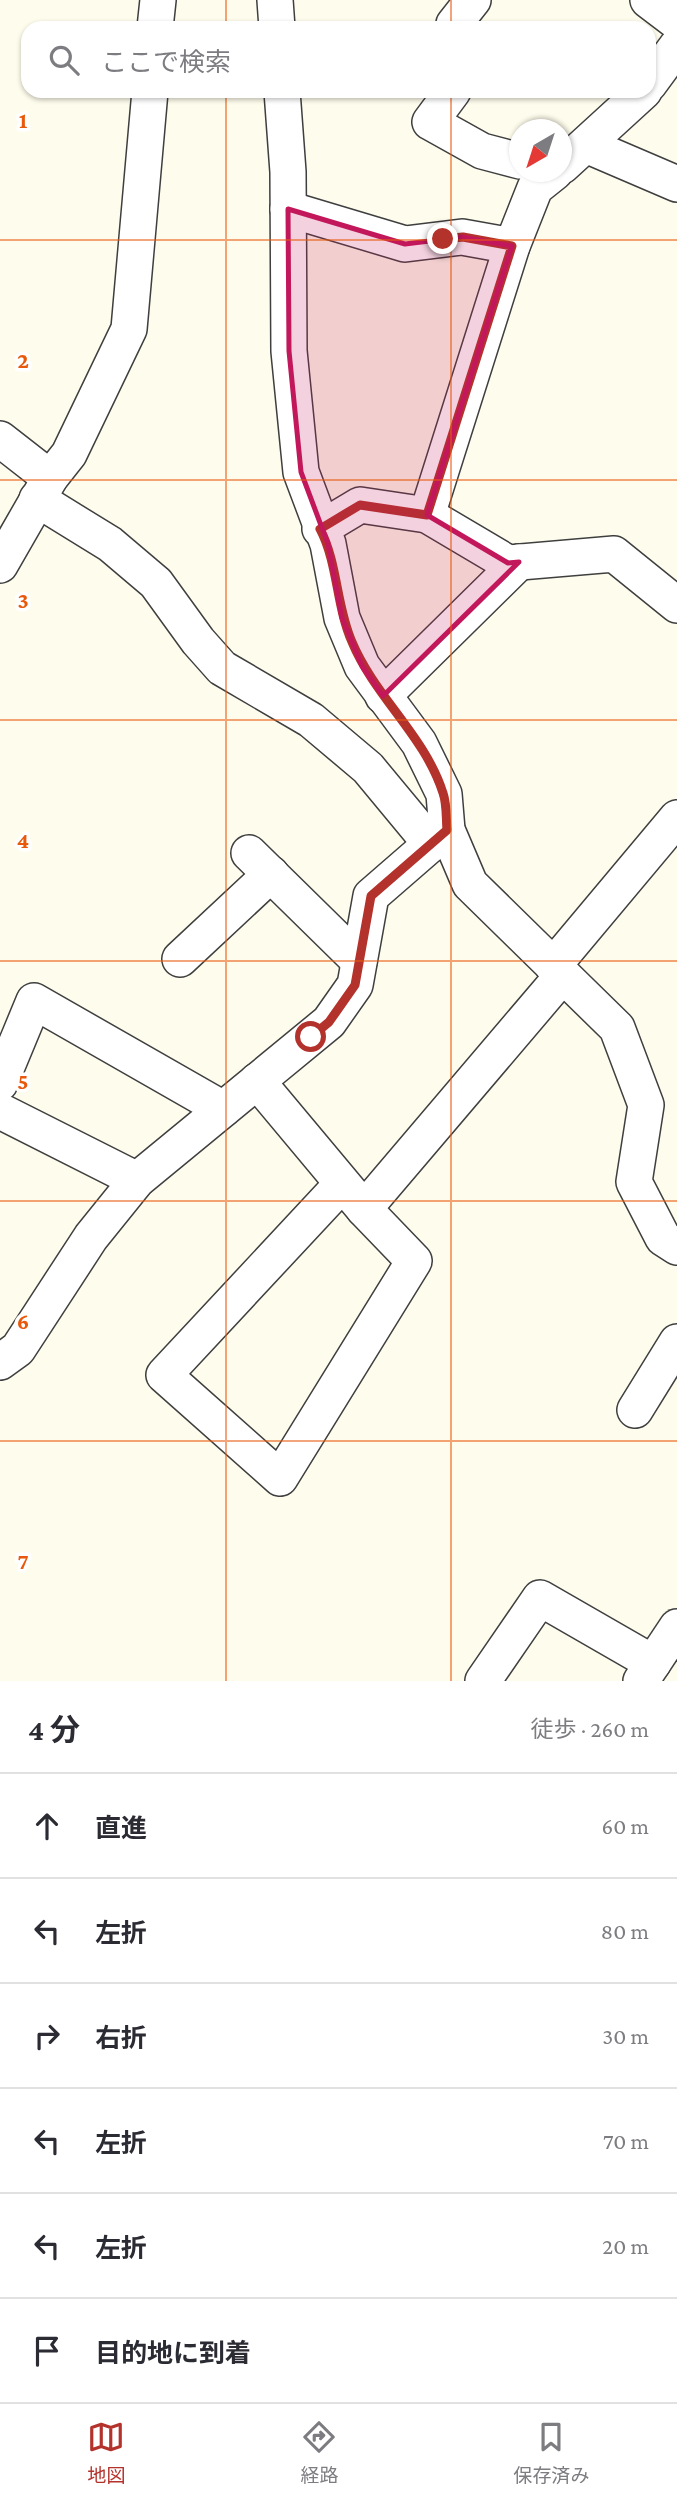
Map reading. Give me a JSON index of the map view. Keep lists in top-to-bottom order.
{
  "north": "bottom left",
  "page": {
    "search": "ここで検索",
    "heading": ["4 分", "徒歩 · 260 m"],
    "list": [
      ["直進", "60 m"],
      ["左折", "80 m"],
      ["右折", "30 m"],
      ["左折", "70 m"],
      ["左折", "20 m"],
      "目的地に到着"
    ],
    "nav": ["地図", "経路", "保存済み"]
  },
  "grid": {
    "rows": [
      "1",
      "2",
      "3",
      "4",
      "5",
      "6",
      "7"
    ]
  }
}
